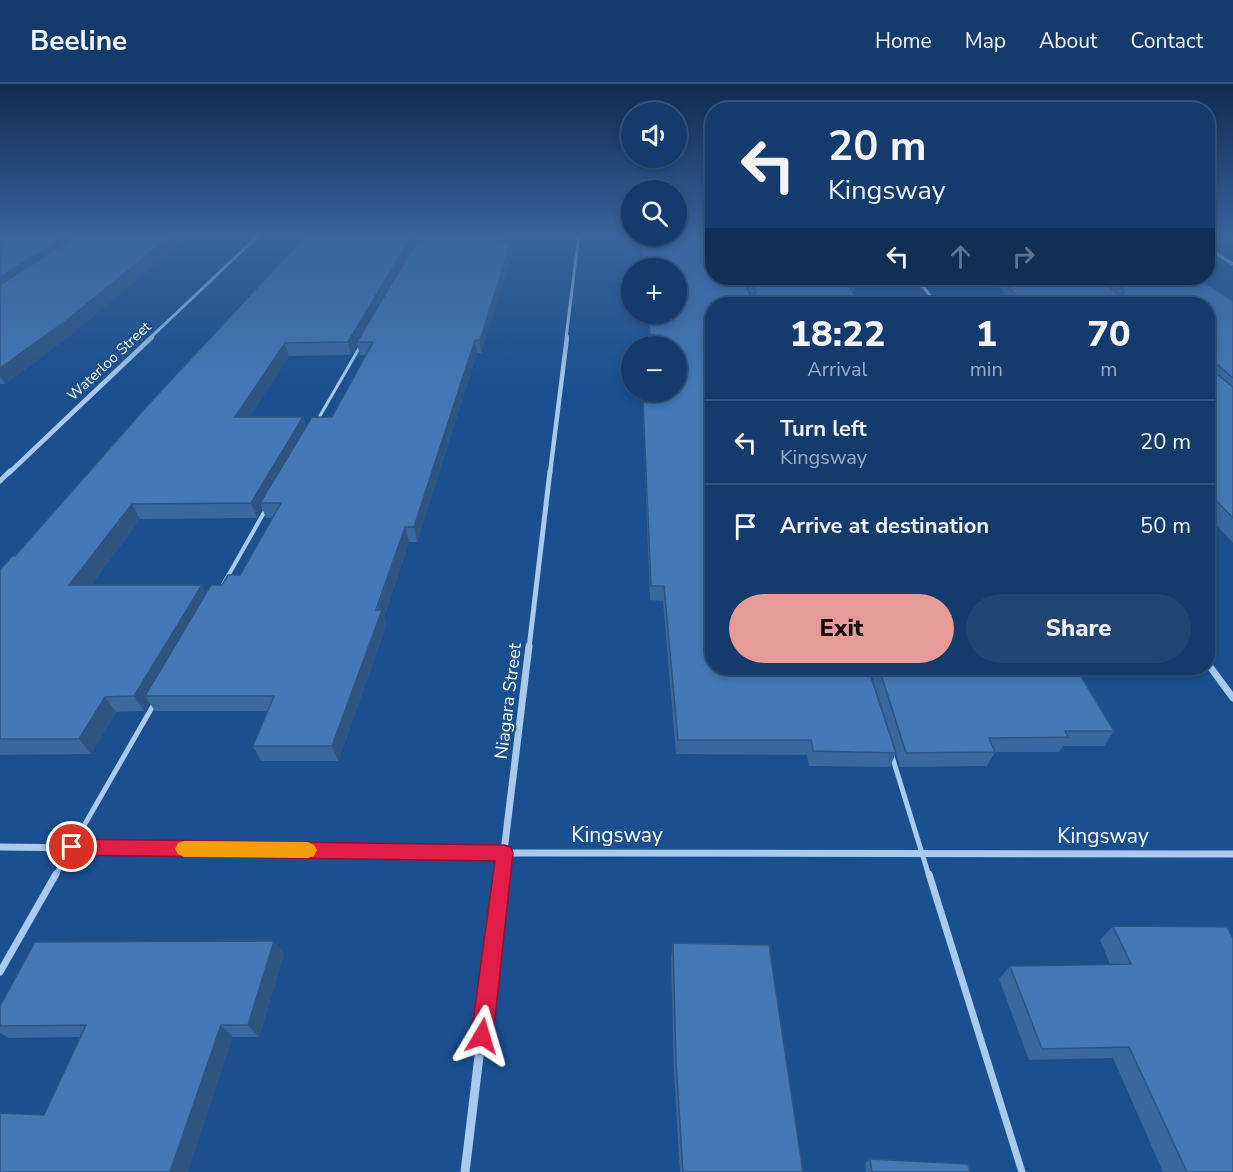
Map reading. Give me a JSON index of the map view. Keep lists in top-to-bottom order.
{
  "streets": {
    "street": ["Waterloo Street", "Niagara Street", "Kingsway"]
  },
  "crossings": [
    ["Niagara Street", "Kingsway"]
  ],
  "page": {
    "header": "Beeline",
    "nav": [
      "Home",
      "Map",
      "About",
      "Contact"
    ],
    "map_buttons": ["+", "−"],
    "turn": ["20 m", "Kingsway"],
    "eta": [
      "18:22",
      "Arrival",
      "1",
      "min",
      "70",
      "m"
    ],
    "list": [
      {
        "name": "Turn left",
        "note": "Kingsway",
        "value": "20 m"
      },
      {
        "name": "Arrive at destination",
        "value": "50 m"
      }
    ],
    "buttons": ["Exit", "Share"]
  }
}
